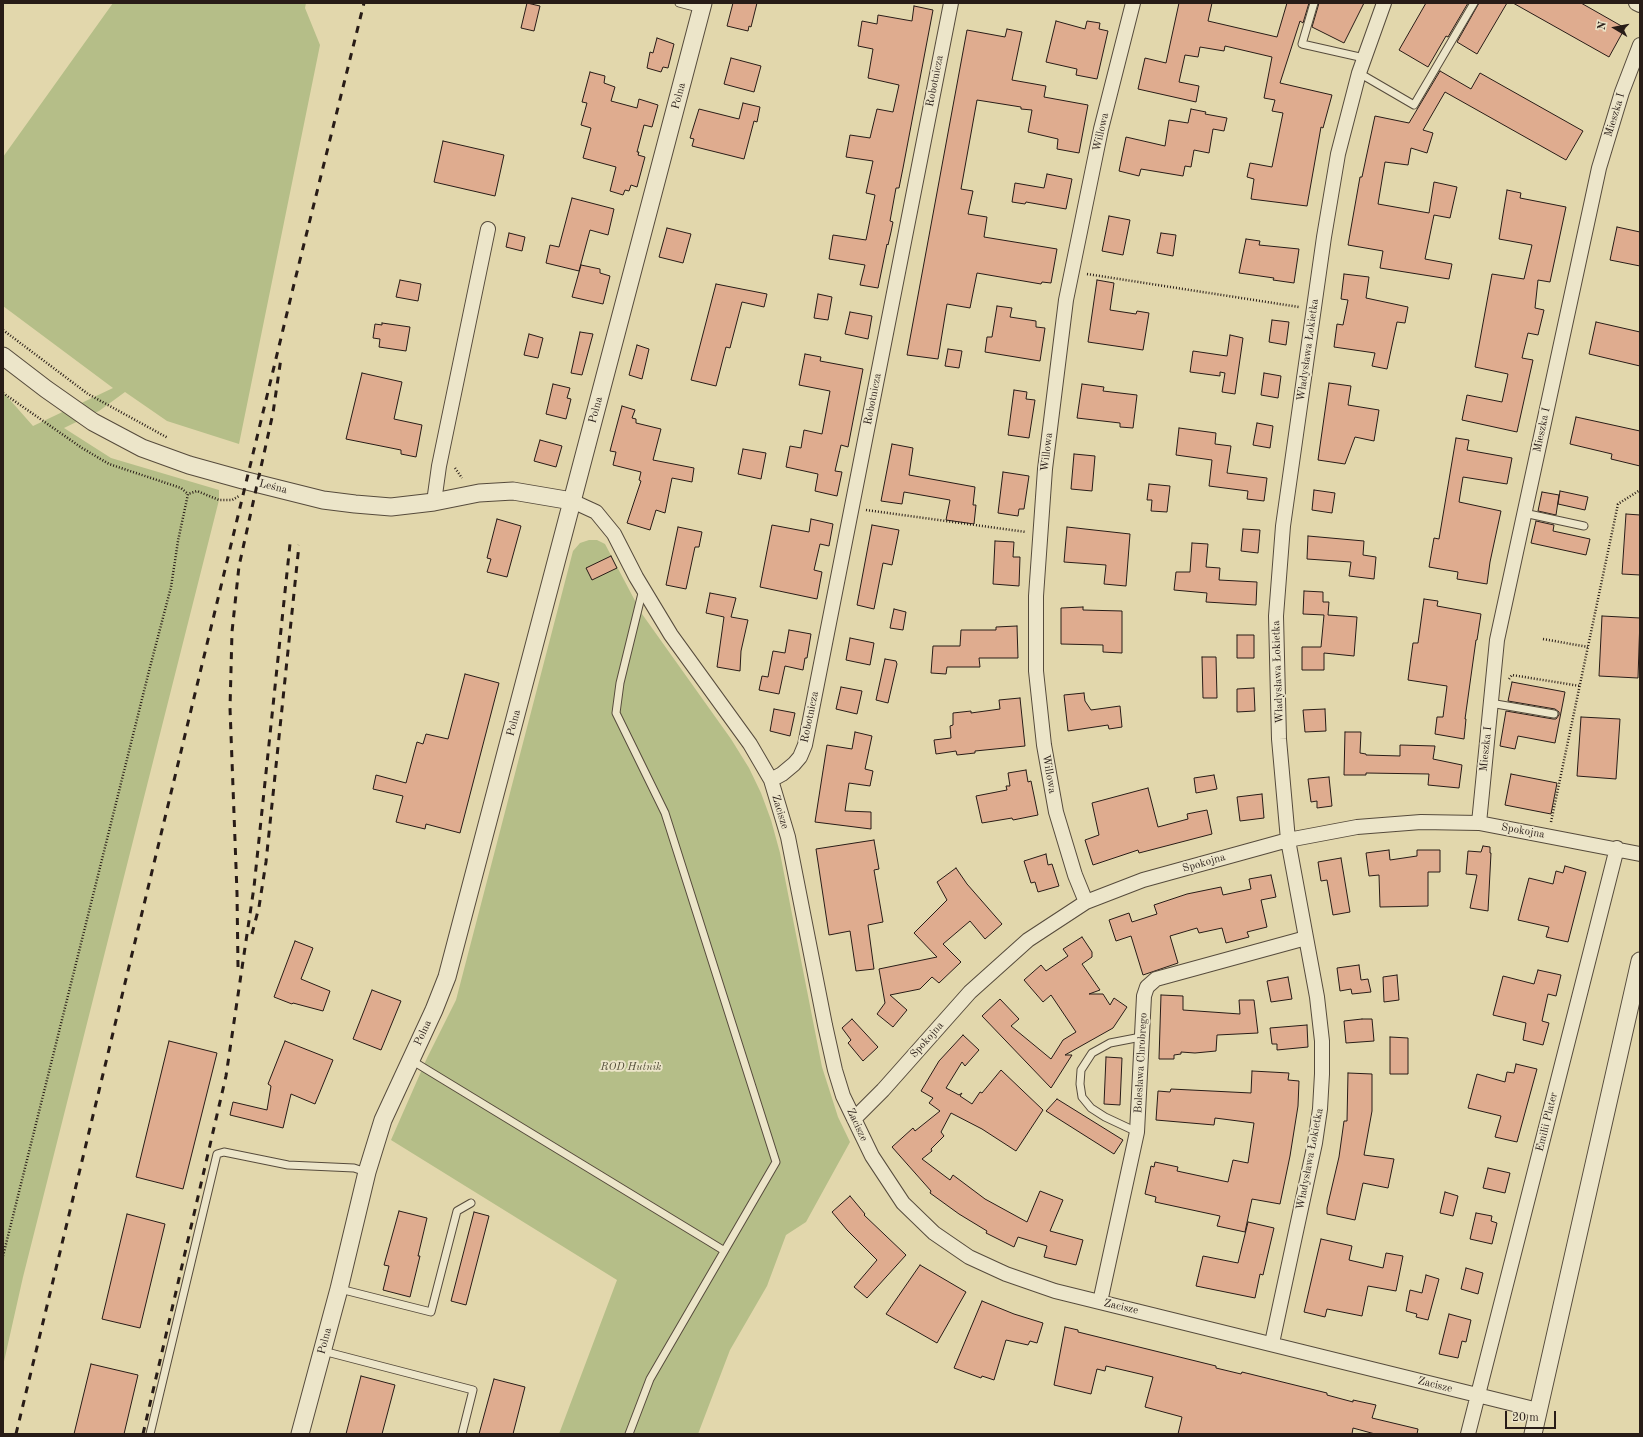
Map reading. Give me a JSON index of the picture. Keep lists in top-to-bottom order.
{
  "streets": {
    "street": [
      "Robotnicza",
      "Polna",
      "Mieszka I",
      "Willowa",
      "Władysława Łokietka",
      "Leśna",
      "Zacisze",
      "Spokojna",
      "Bolesława Chrobrego",
      "Emilii Plater"
    ]
  },
  "crossings": [
    ["Robotnicza", "Zacisze"],
    ["Polna", "Leśna"],
    ["Polna", "Zacisze"],
    ["Mieszka I", "Spokojna"],
    ["Willowa", "Spokojna"],
    ["Władysława Łokietka", "Zacisze"],
    ["Władysława Łokietka", "Spokojna"],
    ["Władysława Łokietka", "Bolesława Chrobrego"],
    ["Leśna", "Zacisze"],
    ["Zacisze", "Spokojna"],
    ["Zacisze", "Bolesława Chrobrego"],
    ["Zacisze", "Emilii Plater"],
    ["Spokojna", "Emilii Plater"]
  ],
  "parks": ["ROD Hutnik"],
  "scale_bar": "20 m",
  "north": "left"
}
